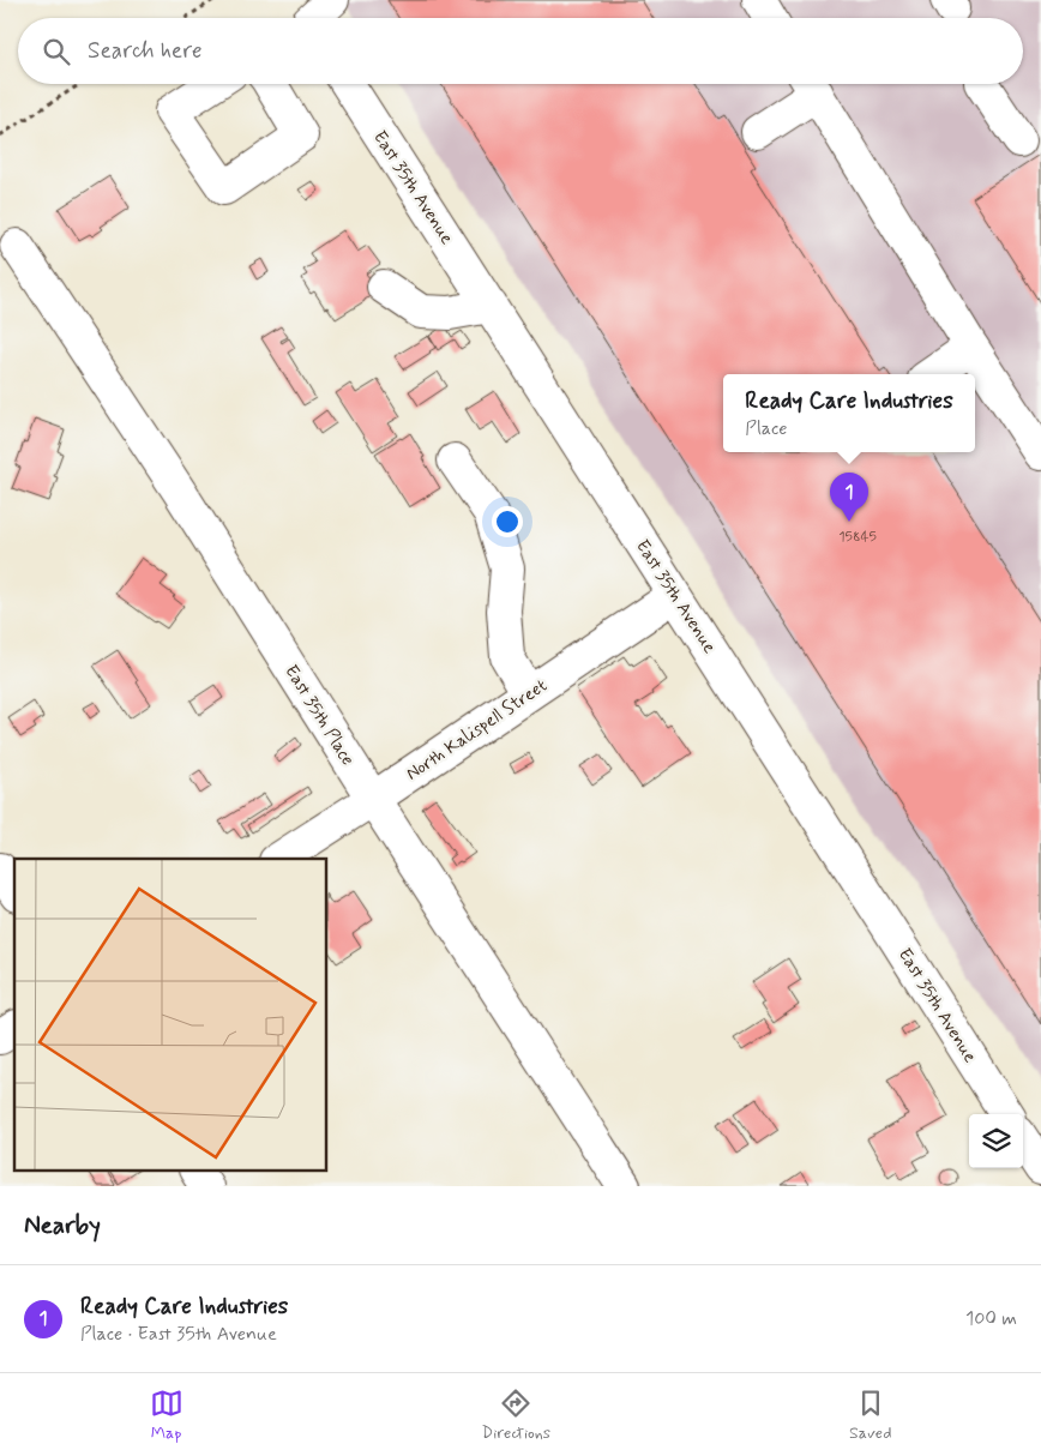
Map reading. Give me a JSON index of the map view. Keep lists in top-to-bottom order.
{
  "streets": {
    "street": ["East 35th Avenue", "East 35th Place", "North Kalispell Street"]
  },
  "crossings": [
    ["East 35th Avenue", "North Kalispell Street"],
    ["East 35th Place", "North Kalispell Street"]
  ],
  "house_numbers": ["15845"],
  "page": {
    "search": "Search here",
    "popup": ["Ready Care Industries", "Place"],
    "pins": "1",
    "heading": "Nearby",
    "list": [
      {
        "mark": "1",
        "name": "Ready Care Industries",
        "note": "Place · East 35th Avenue",
        "value": "100 m"
      }
    ],
    "nav": ["Map", "Directions", "Saved"]
  }
}
